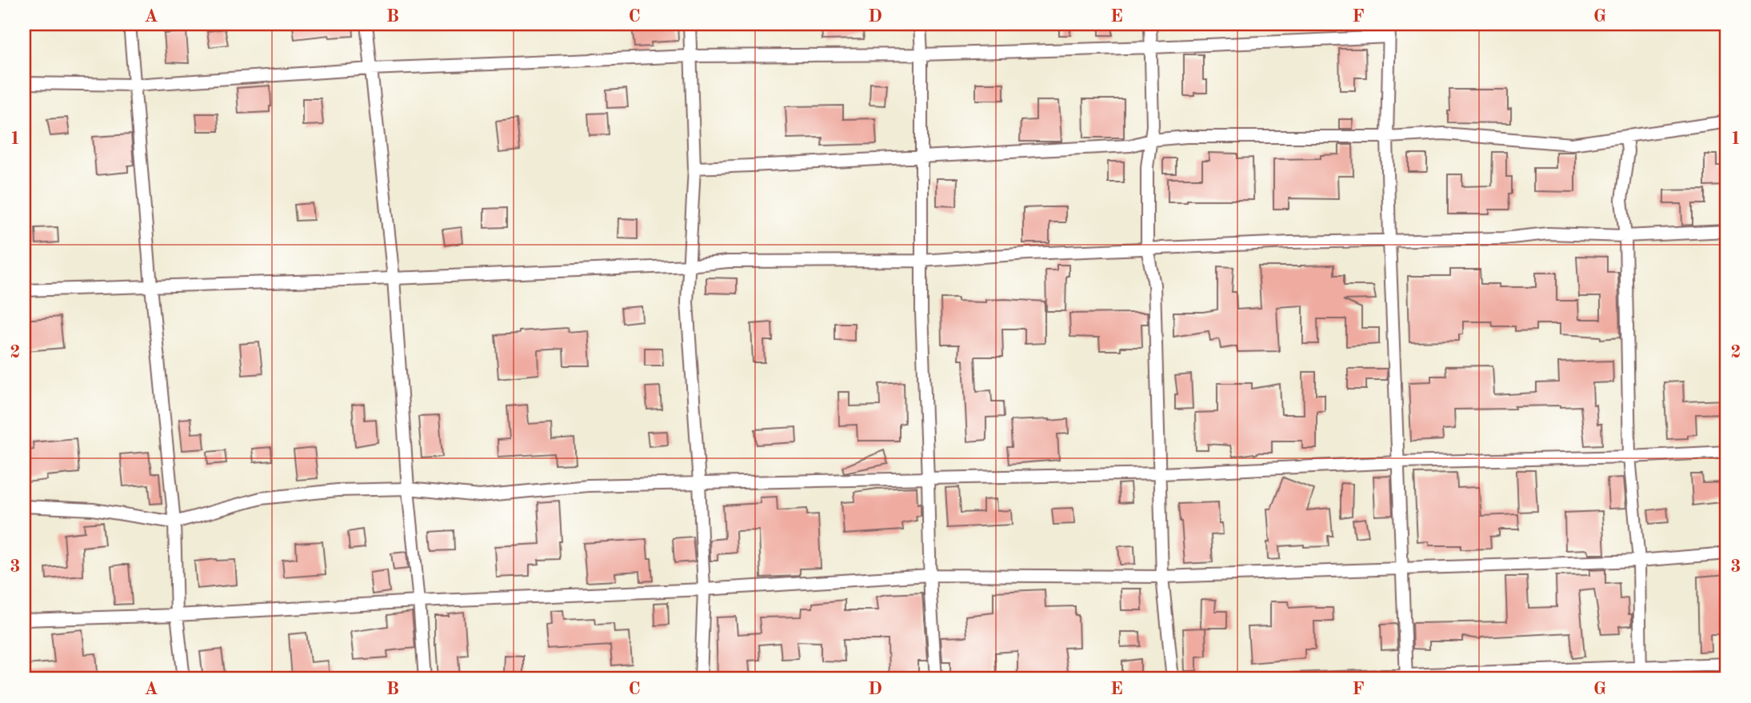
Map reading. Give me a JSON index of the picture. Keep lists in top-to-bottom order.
{
  "grid": {
    "columns": [
      "A",
      "B",
      "C",
      "D",
      "E",
      "F",
      "G"
    ],
    "rows": ["1", "2", "3"]
  }
}
